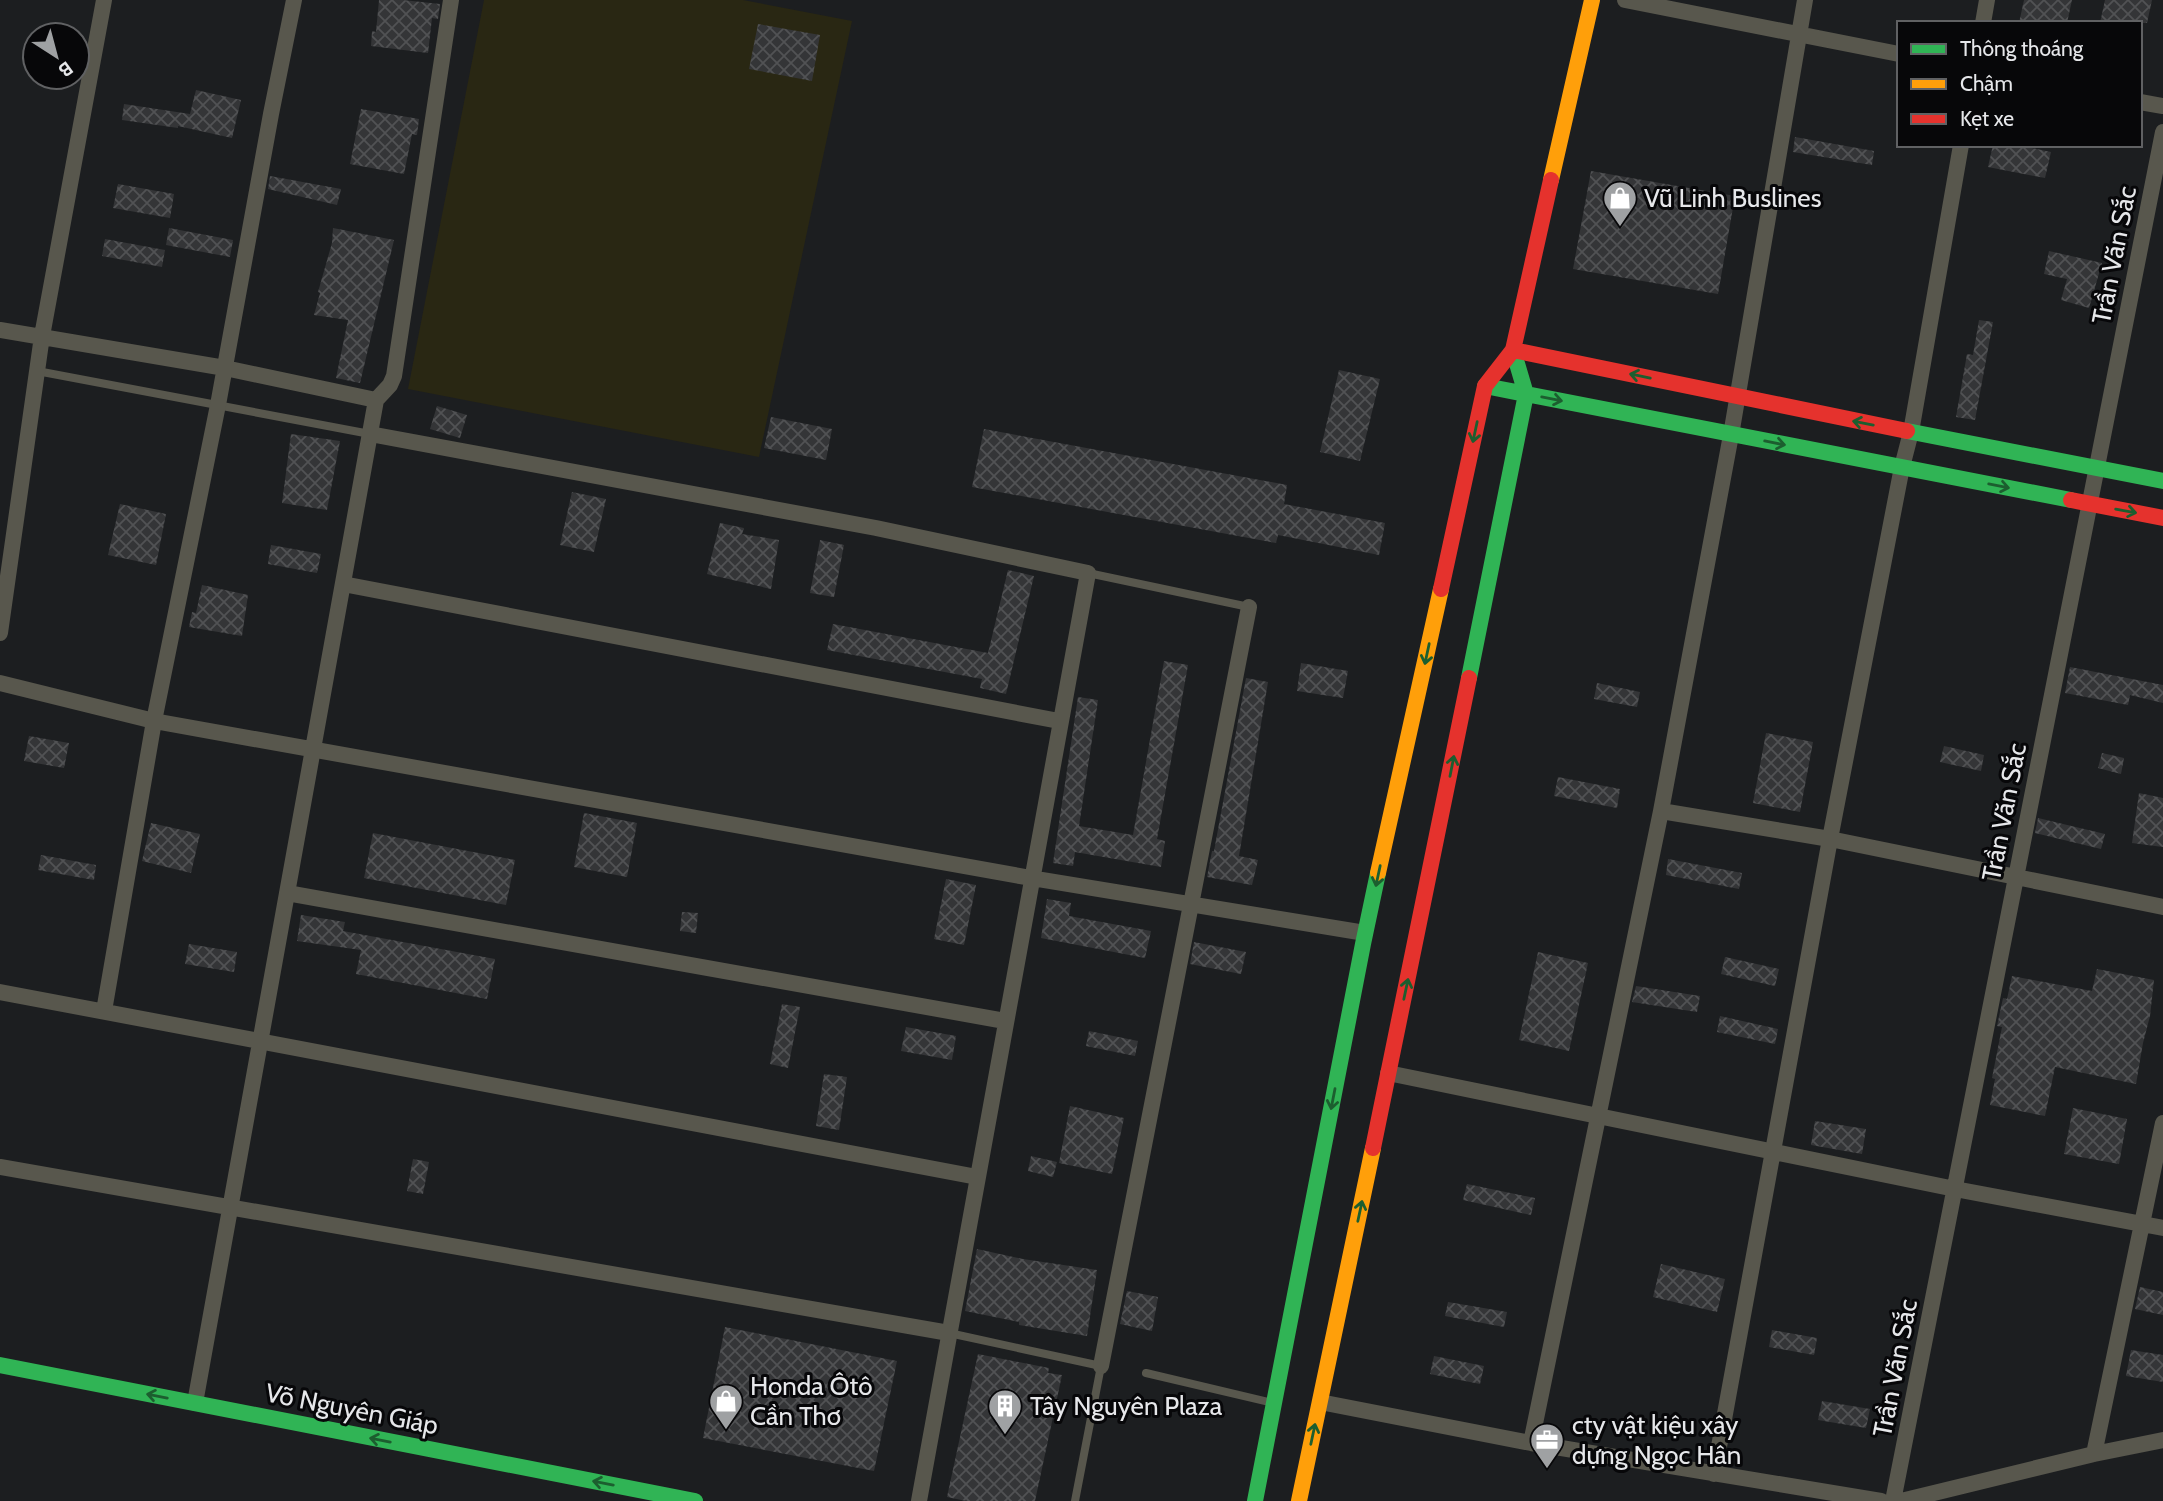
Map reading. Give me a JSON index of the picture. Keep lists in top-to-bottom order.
{
  "streets": {
    "main road": ["Võ Nguyên Giáp"],
    "street": ["Trần Văn Sắc"]
  },
  "one_way": ["Võ Nguyên Giáp"],
  "places": {
    "shop": ["Vũ Linh Buslines", "Honda Ôtô Cần Thơ"],
    "building": ["Tây Nguyên Plaza"],
    "office": ["cty vật kiệu xây dựng Ngọc Hân"]
  },
  "legend": ["Thông thoáng", "Chậm", "Kẹt xe"],
  "north": "bottom right"
}
